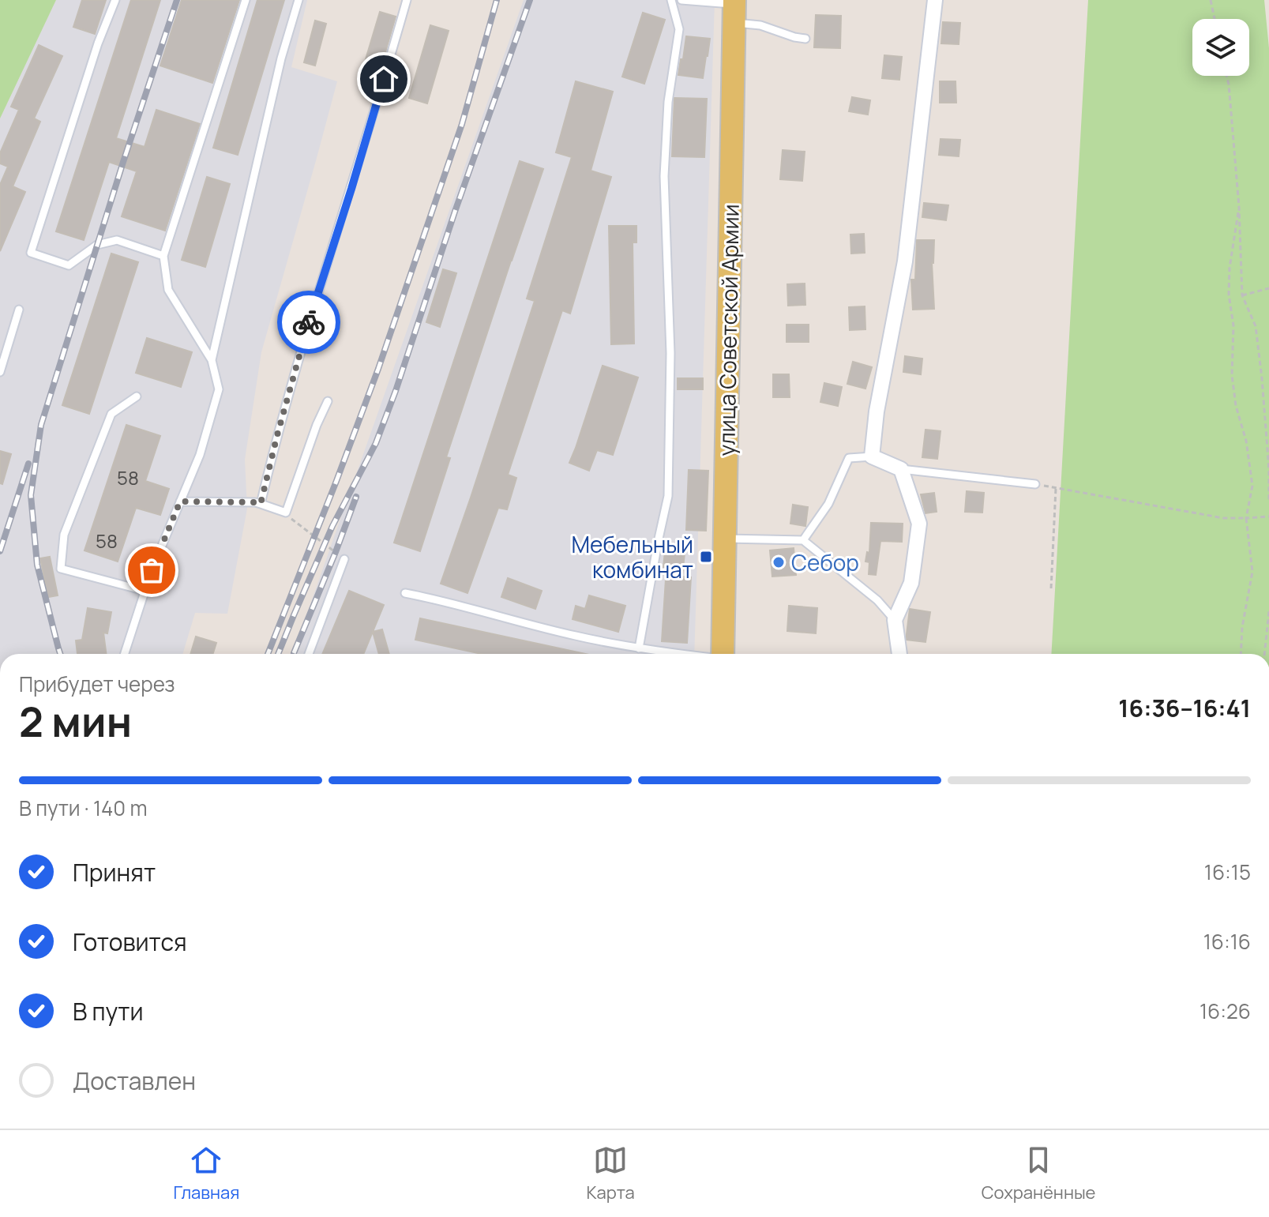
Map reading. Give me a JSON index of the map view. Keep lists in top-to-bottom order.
{
  "streets": {
    "main road": ["улица Советской Армии"]
  },
  "places": {
    "transit": ["Мебельный комбинат"],
    "other": ["Себор"]
  },
  "house_numbers": ["58", "58"],
  "page": {
    "heading": ["2 мин", "Прибудет через", "16:36–16:41"],
    "bar": "В пути · 140 m",
    "list": [
      ["Принят", "16:15"],
      ["Готовится", "16:16"],
      ["В пути", "16:26"],
      "Доставлен"
    ],
    "tabs": ["Главная", "Карта", "Сохранённые"]
  }
}
